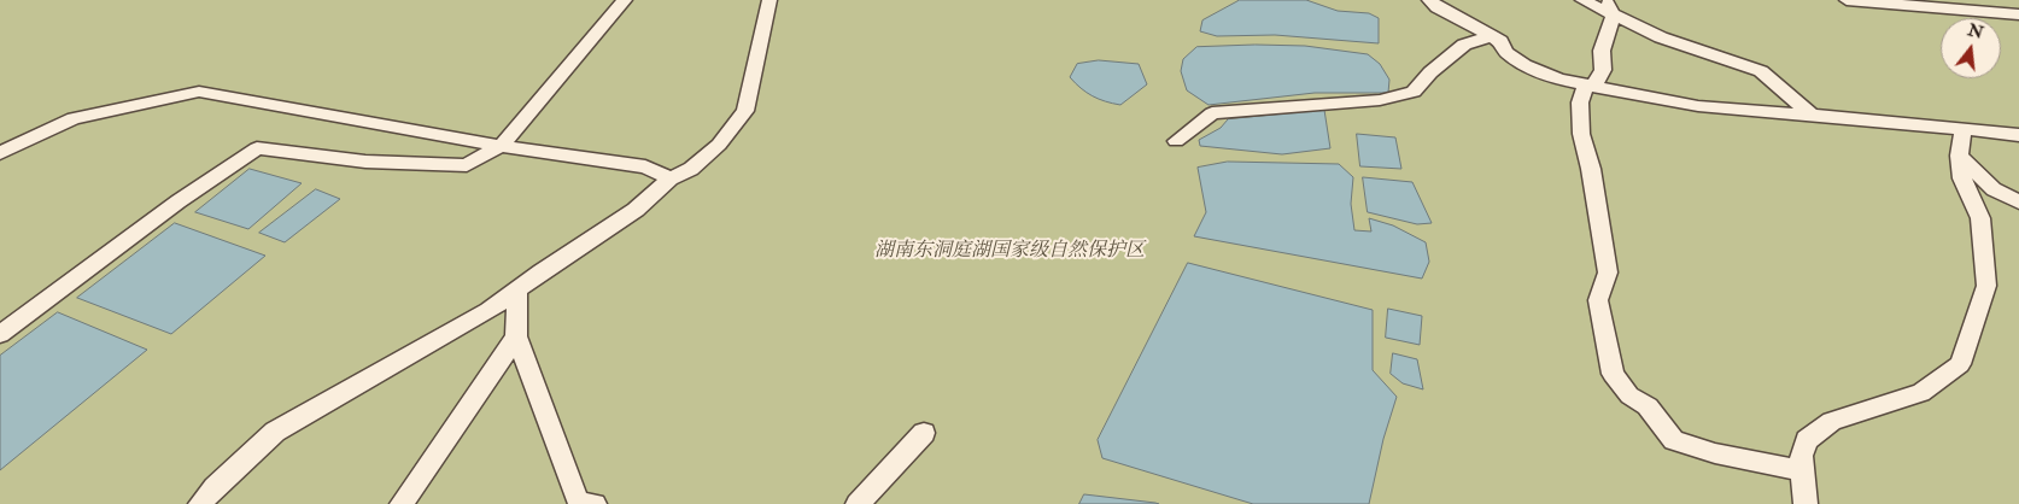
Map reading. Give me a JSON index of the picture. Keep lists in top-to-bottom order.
{
  "parks": ["湖南东洞庭湖国家级自然保护区"],
  "north": "top"
}
